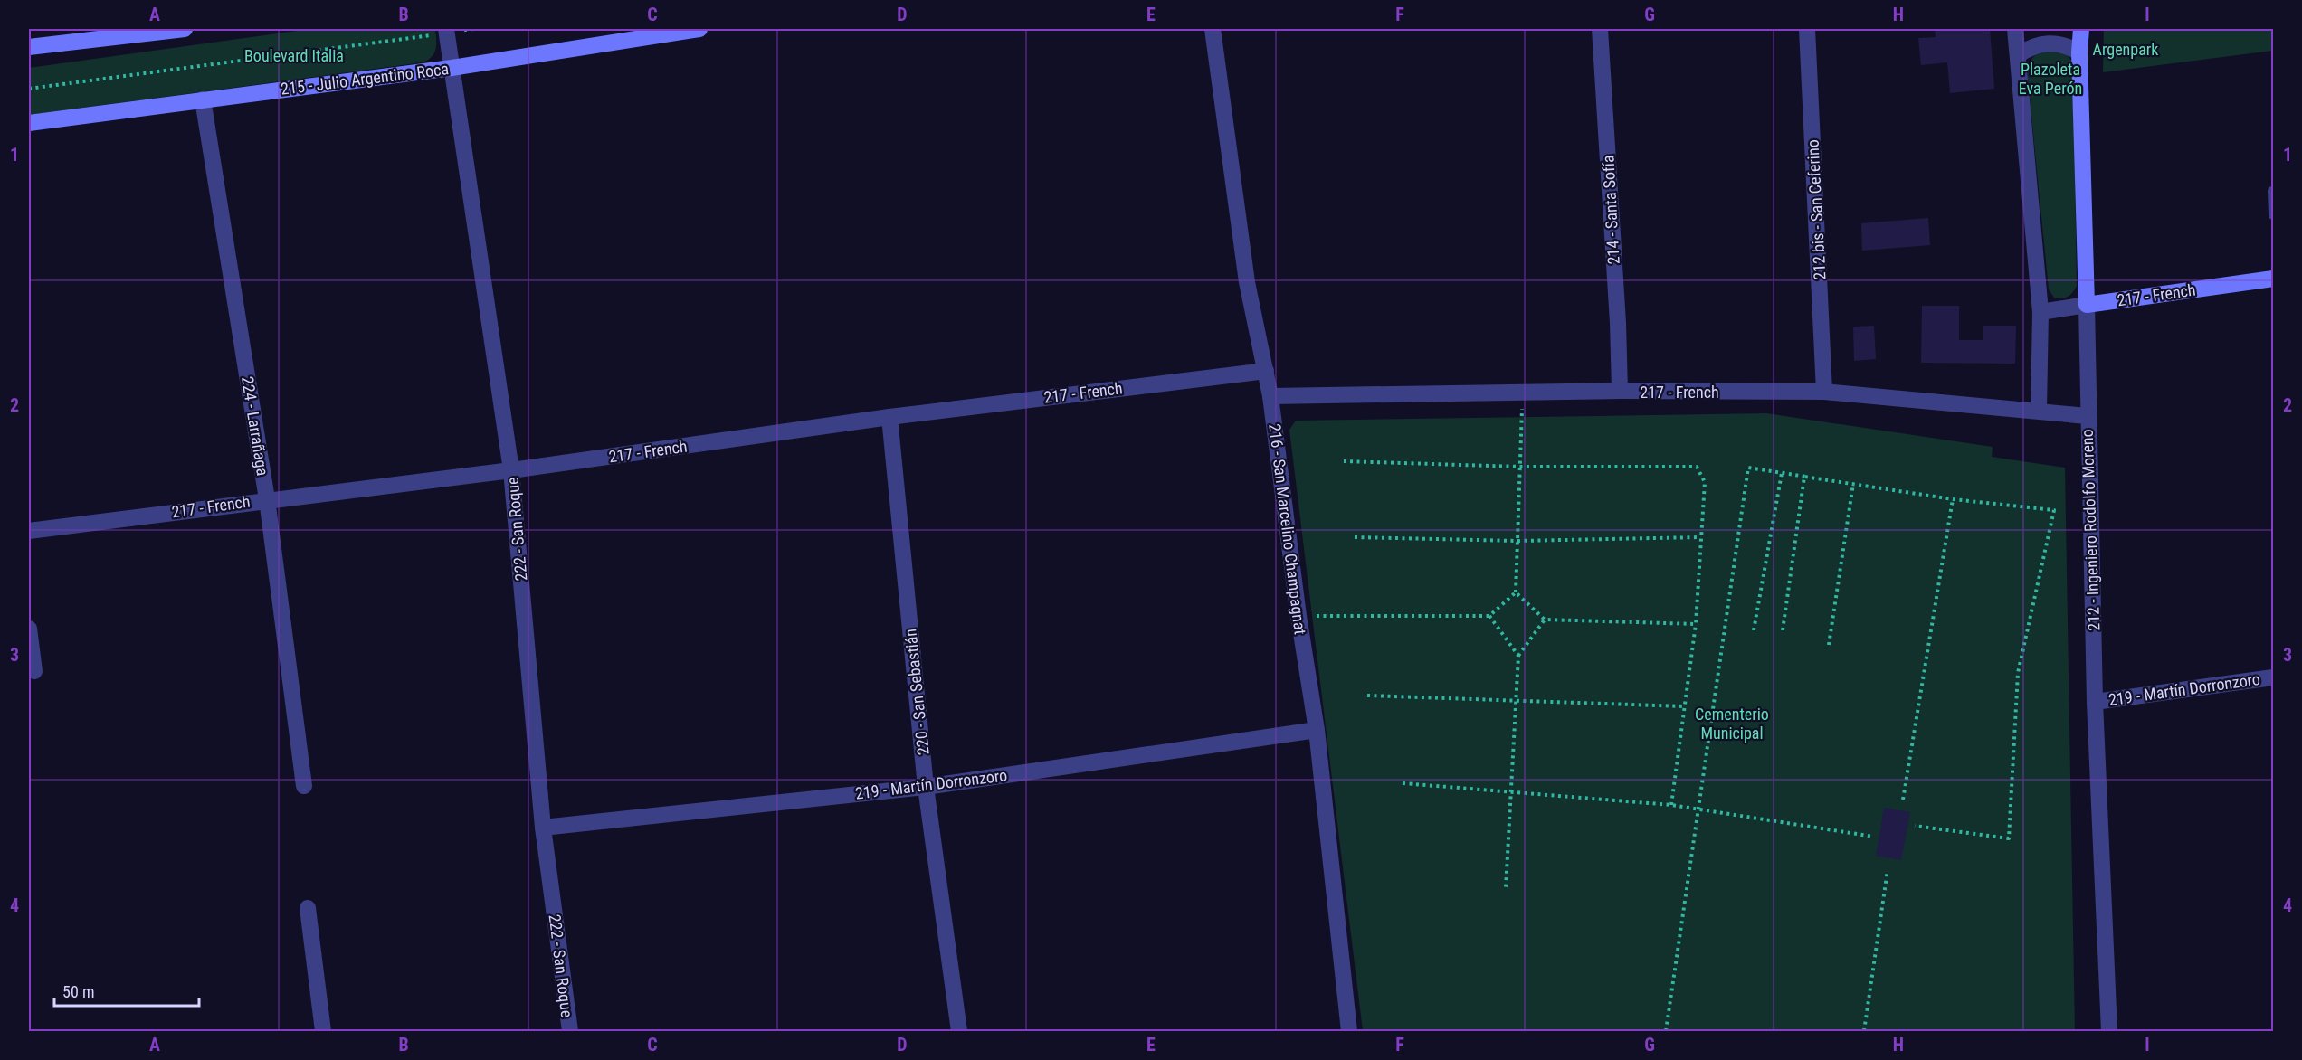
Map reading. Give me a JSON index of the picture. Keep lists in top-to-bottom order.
{
  "streets": {
    "street": [
      "215 - Julio Argentino Roca",
      "214 - Santa Sofía",
      "212 bis - San Ceferino",
      "217 - French",
      "224 - Larrañaga",
      "222 - San Roque",
      "216 - San Marcelino Champagnat",
      "212 - Ingeniero Rodolfo Moreno",
      "219 - Martín Dorronzoro",
      "220 - San Sebastián"
    ]
  },
  "crossings": [
    ["215 - Julio Argentino Roca", "224 - Larrañaga"],
    ["215 - Julio Argentino Roca", "222 - San Roque"],
    ["214 - Santa Sofía", "217 - French"],
    ["212 bis - San Ceferino", "217 - French"],
    ["217 - French", "224 - Larrañaga"],
    ["217 - French", "222 - San Roque"],
    ["217 - French", "216 - San Marcelino Champagnat"],
    ["217 - French", "212 - Ingeniero Rodolfo Moreno"],
    ["217 - French", "220 - San Sebastián"],
    ["222 - San Roque", "219 - Martín Dorronzoro"],
    ["216 - San Marcelino Champagnat", "219 - Martín Dorronzoro"],
    ["212 - Ingeniero Rodolfo Moreno", "219 - Martín Dorronzoro"],
    ["219 - Martín Dorronzoro", "220 - San Sebastián"]
  ],
  "parks": [
    "Argenpark",
    "Boulevard Italia",
    "Plazoleta Eva Perón",
    "Cementerio Municipal"
  ],
  "scale_bar": "50 m",
  "grid": {
    "columns": [
      "A",
      "B",
      "C",
      "D",
      "E",
      "F",
      "G",
      "H",
      "I"
    ],
    "rows": [
      "1",
      "2",
      "3",
      "4"
    ]
  }
}
